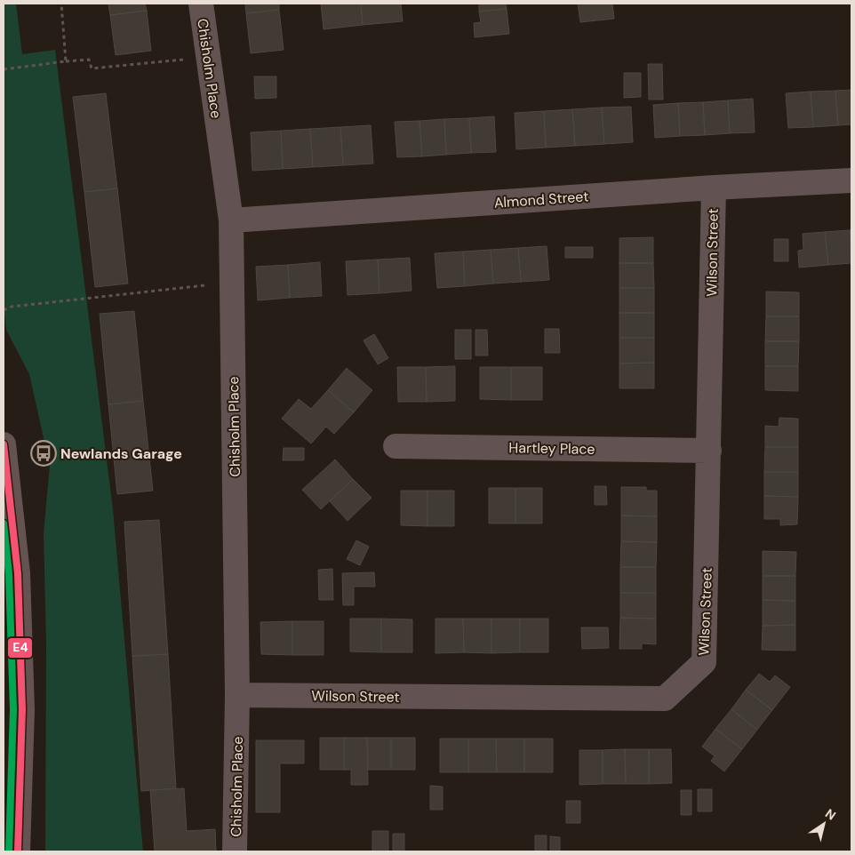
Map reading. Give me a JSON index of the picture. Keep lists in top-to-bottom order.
{
  "streets": {
    "street": [
      "Chisholm Place",
      "Almond Street",
      "Wilson Street",
      "Hartley Place"
    ]
  },
  "crossings": [
    ["Chisholm Place", "Almond Street"],
    ["Chisholm Place", "Wilson Street"],
    ["Almond Street", "Wilson Street"],
    ["Wilson Street", "Hartley Place"]
  ],
  "places": {
    "bus stop": ["Newlands Garage"]
  },
  "lines": ["transit line E4"],
  "north": "top right"
}
